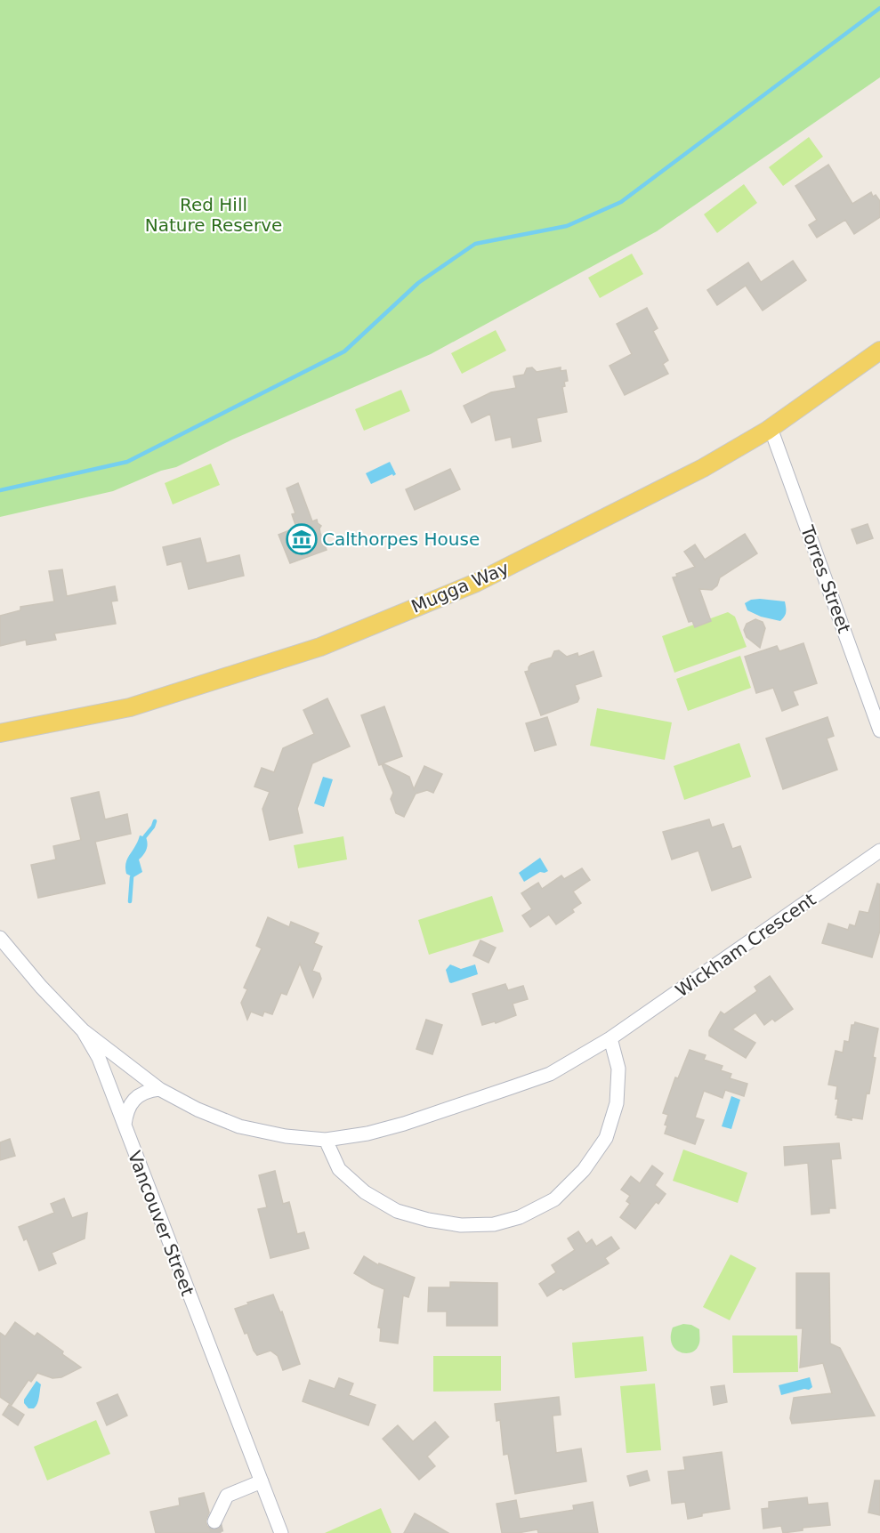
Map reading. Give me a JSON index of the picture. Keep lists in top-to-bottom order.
{
  "streets": {
    "main road": ["Mugga Way"],
    "street": ["Torres Street", "Wickham Crescent", "Vancouver Street"]
  },
  "crossings": [
    ["Torres Street", "Mugga Way"],
    ["Wickham Crescent", "Vancouver Street"]
  ],
  "parks": ["Red Hill Nature Reserve"],
  "places": {
    "museum": ["Calthorpes House"]
  }
}
